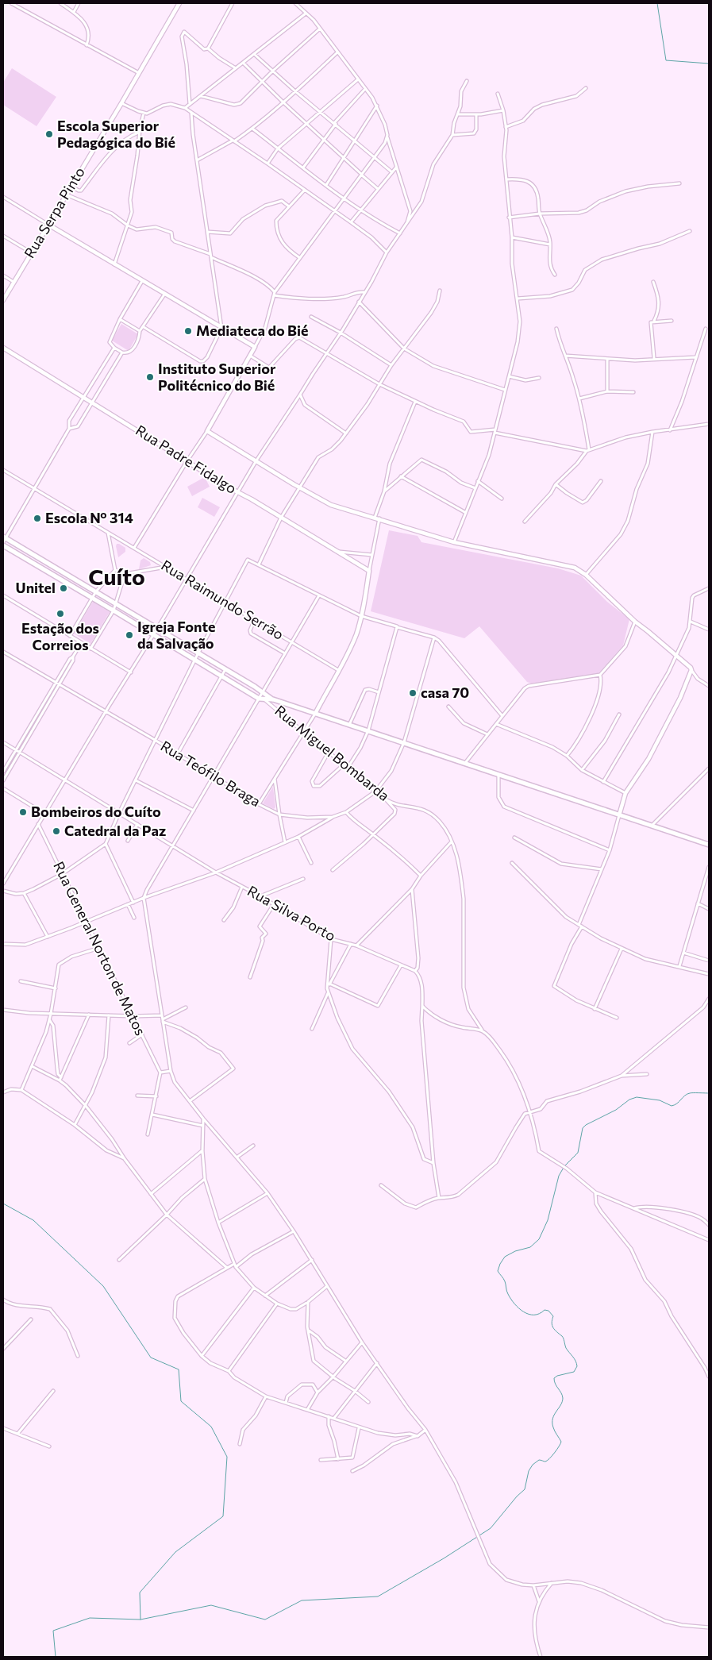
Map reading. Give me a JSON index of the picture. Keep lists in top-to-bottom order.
{
  "streets": {
    "street": [
      "Rua Serpa Pinto",
      "Rua Padre Fidalgo",
      "Rua Raimundo Serrão",
      "Rua Miguel Bombarda",
      "Rua Teófilo Braga",
      "Rua Silva Porto",
      "Rua General Norton de Matos"
    ]
  },
  "crossings": [
    ["Rua Miguel Bombarda", "Rua Teófilo Braga"]
  ],
  "districts": ["Cuíto"],
  "places": [
    "Escola Superior Pedagógica do Bié",
    "Mediateca do Bié",
    "Instituto Superior Politécnico do Bié",
    "Escola Nº 314",
    "Unitel",
    "Estação dos Correios",
    "Igreja Fonte da Salvação",
    "casa 70",
    "Bombeiros do Cuíto",
    "Catedral da Paz"
  ]
}
